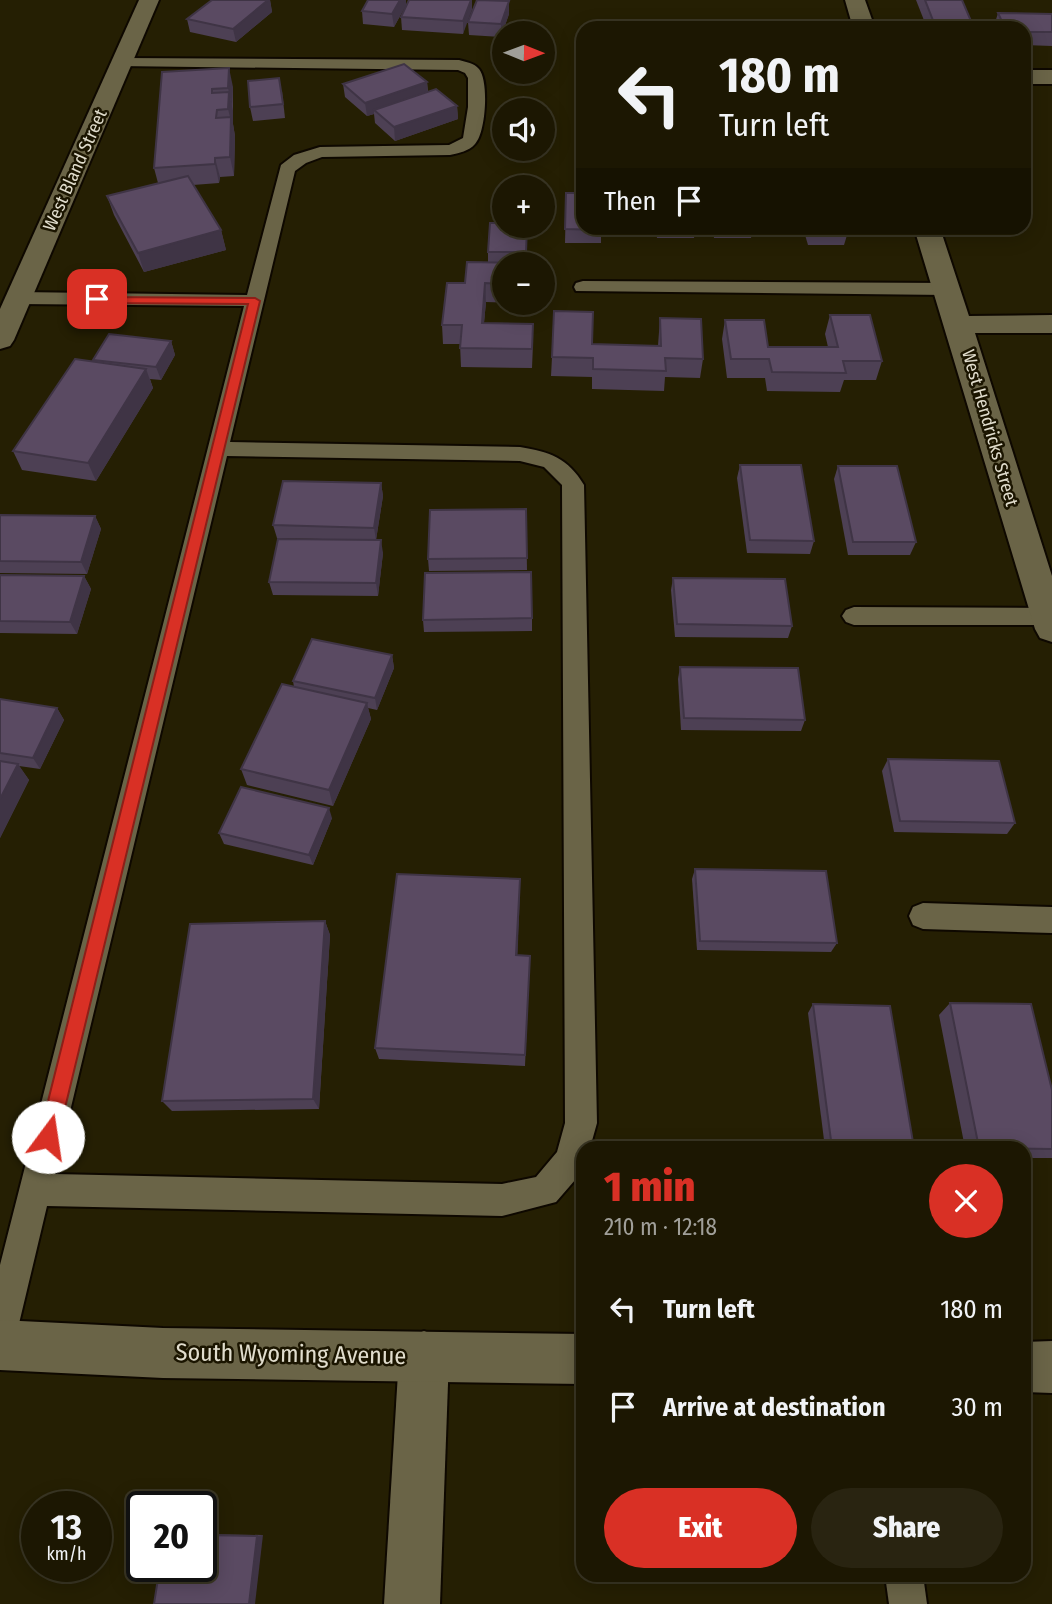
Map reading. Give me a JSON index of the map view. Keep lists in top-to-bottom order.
{
  "streets": {
    "street": ["West Bland Street", "West Hendricks Street", "South Wyoming Avenue"]
  },
  "north": "right",
  "page": {
    "map_buttons": ["+", "−"],
    "turn": ["180 m", "Turn left"],
    "then": "Then",
    "heading": ["1 min", "210 m · 12:18"],
    "list": [
      {
        "name": "Turn left",
        "value": "180 m"
      },
      {
        "name": "Arrive at destination",
        "value": "30 m"
      }
    ],
    "buttons": ["Exit", "Share"],
    "speed": "13 km/h",
    "limit": "20"
  }
}
